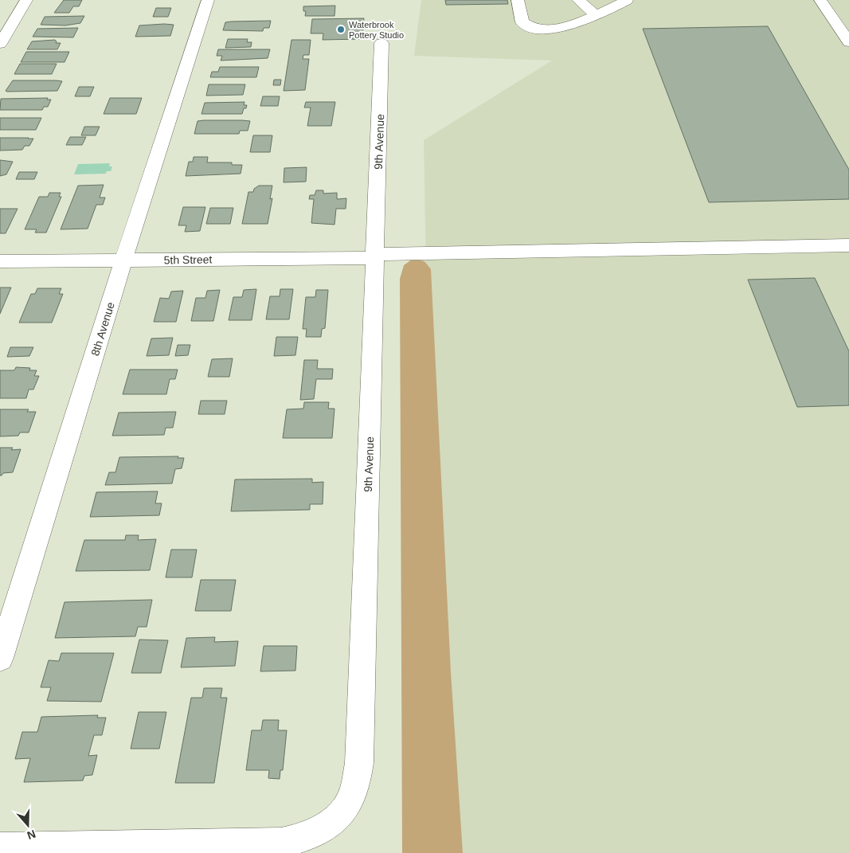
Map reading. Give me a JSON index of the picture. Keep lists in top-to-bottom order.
{
  "streets": {
    "street": ["9th Avenue", "5th Street", "8th Avenue"]
  },
  "crossings": [
    ["9th Avenue", "5th Street"],
    ["5th Street", "8th Avenue"]
  ],
  "places": ["Waterbrook Pottery Studio"],
  "north": "bottom"
}
